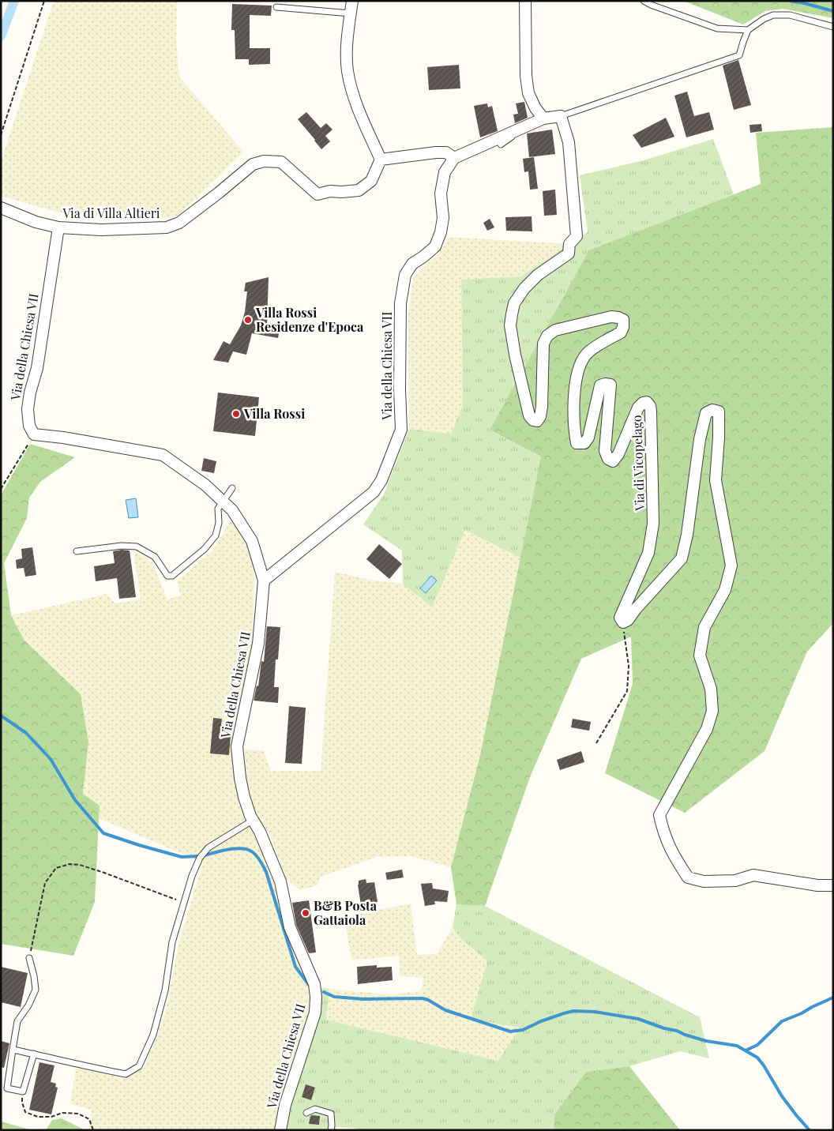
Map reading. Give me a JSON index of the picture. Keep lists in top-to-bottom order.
{
  "streets": {
    "street": ["Via di Villa Altieri", "Via della Chiesa VII", "Via di Vicopelago"]
  },
  "crossings": [
    ["Via di Villa Altieri", "Via della Chiesa VII"]
  ],
  "places": ["Villa Rossi Residenze d'Epoca", "Villa Rossi", "B&B Posta Gattaiola"]
}
